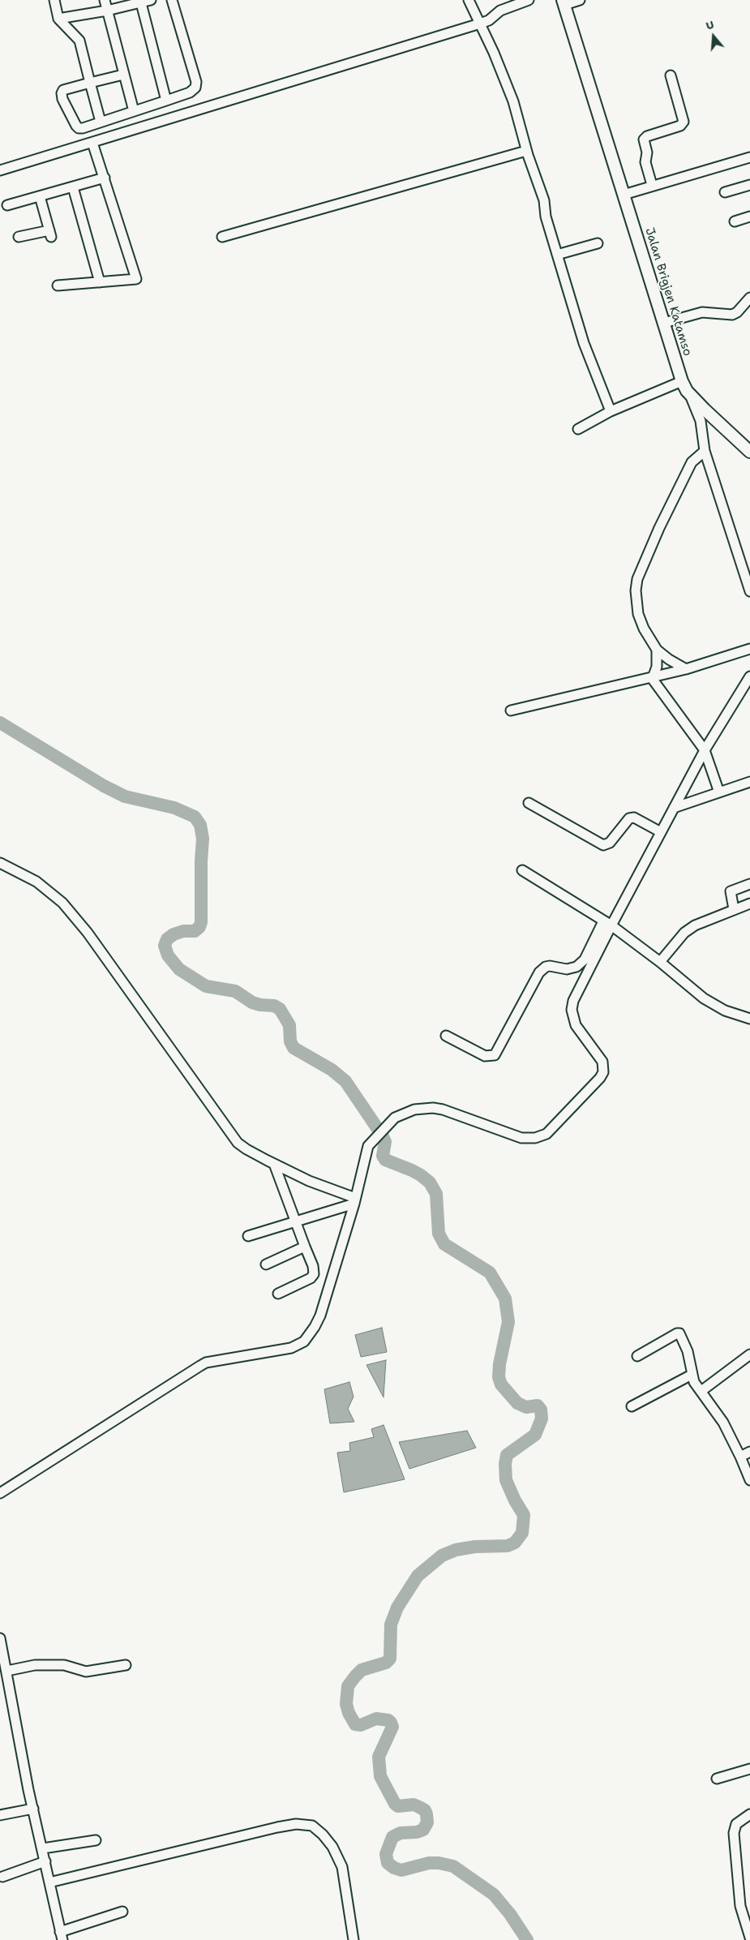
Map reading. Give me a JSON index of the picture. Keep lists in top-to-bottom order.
{
  "streets": {
    "main road": ["Jalan Brigjen Katamso"]
  },
  "north": "top"
}
